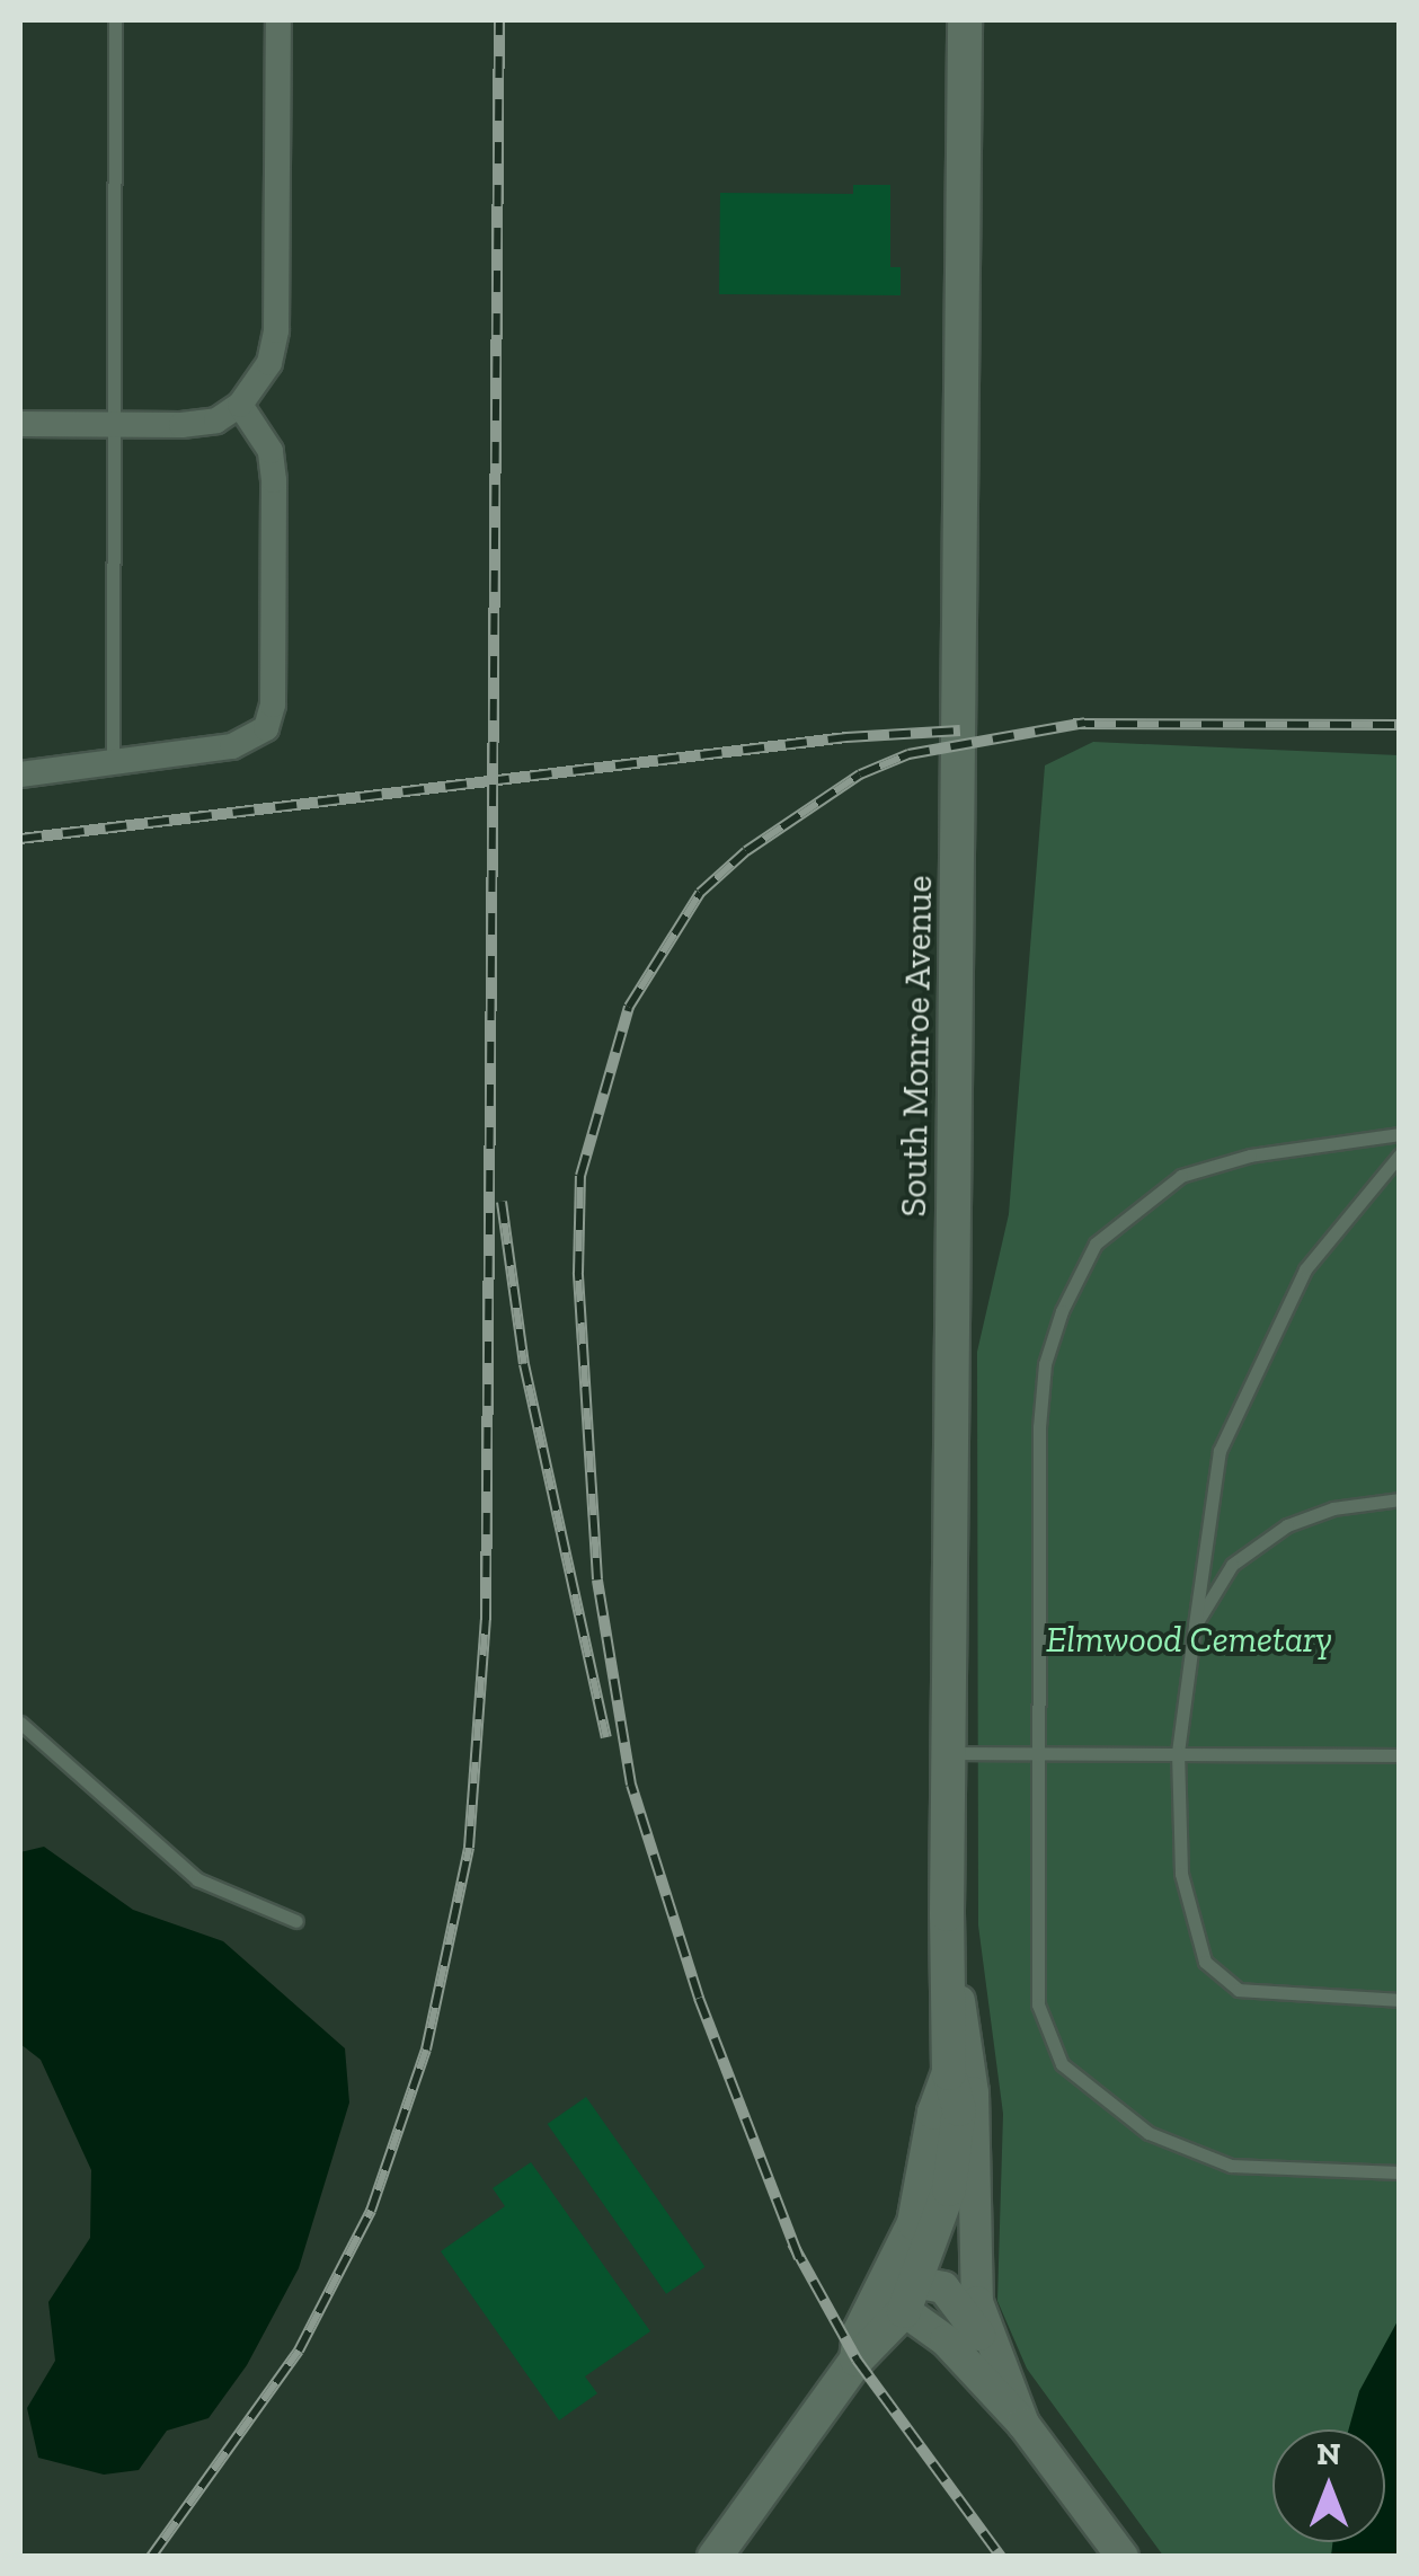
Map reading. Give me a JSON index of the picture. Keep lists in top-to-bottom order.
{
  "streets": {
    "main road": ["South Monroe Avenue"]
  },
  "parks": ["Elmwood Cemetary"],
  "north": "top"
}
